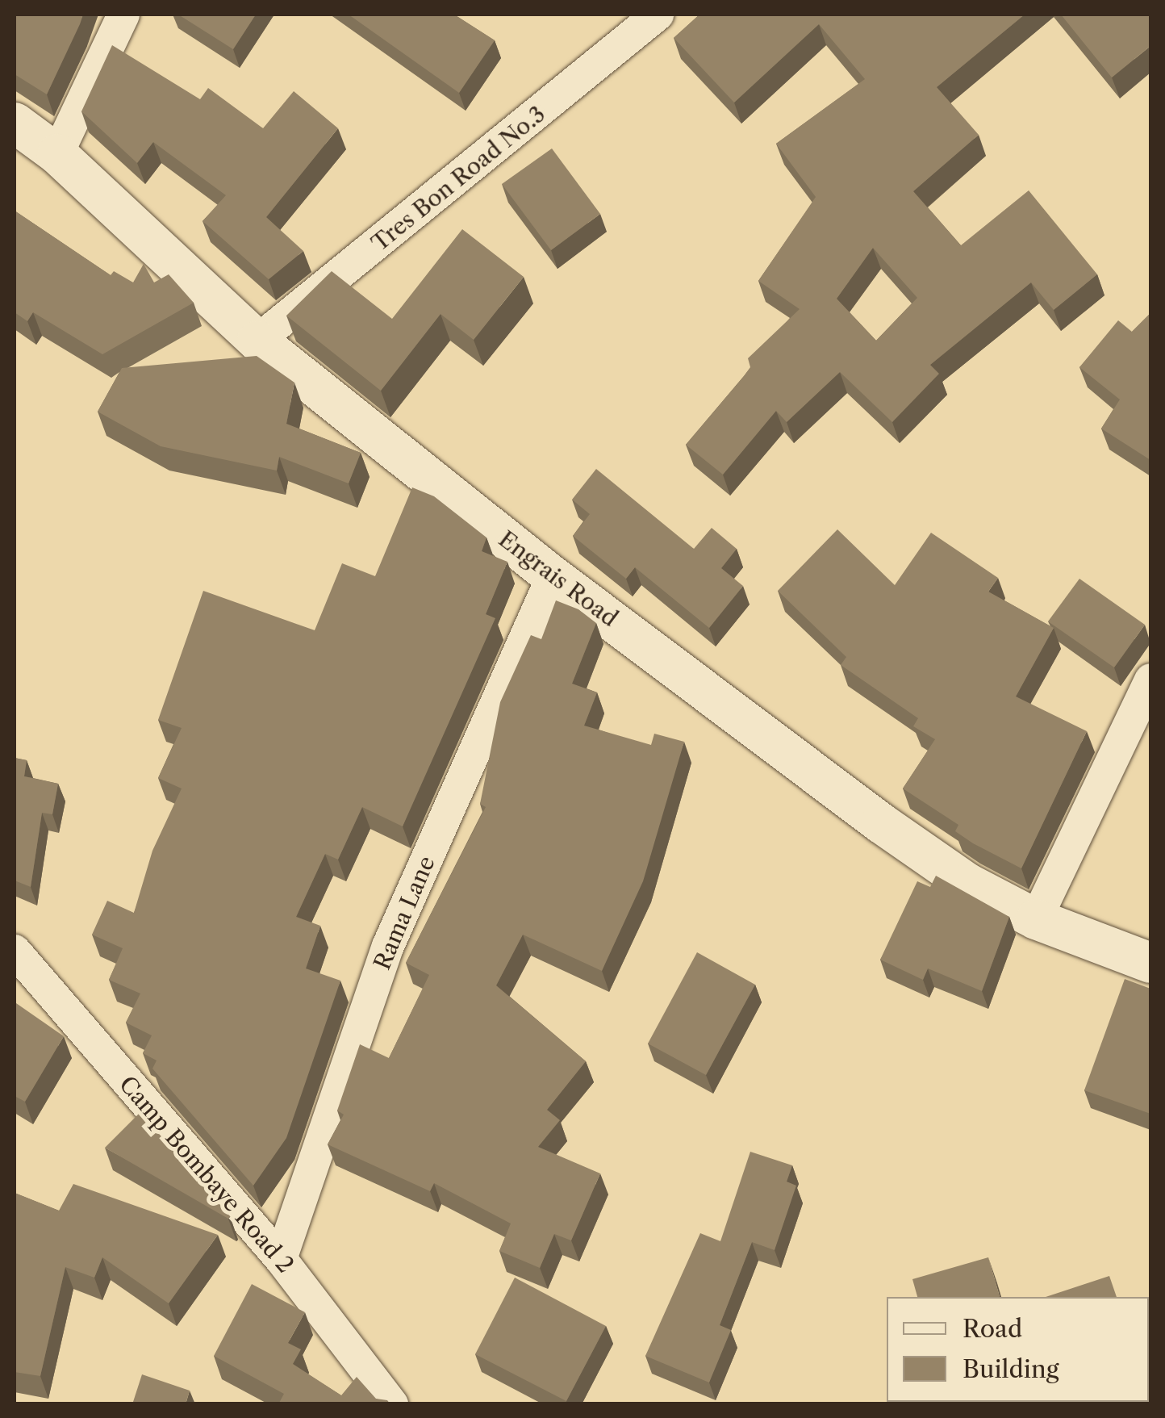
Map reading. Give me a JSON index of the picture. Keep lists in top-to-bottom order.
{
  "streets": {
    "street": [
      "Tres Bon Road No.3",
      "Engrais Road",
      "Rama Lane",
      "Camp Bombaye Road 2"
    ]
  },
  "crossings": [
    ["Tres Bon Road No.3", "Engrais Road"],
    ["Engrais Road", "Rama Lane"],
    ["Rama Lane", "Camp Bombaye Road 2"]
  ],
  "legend": ["Road", "Building"]
}
